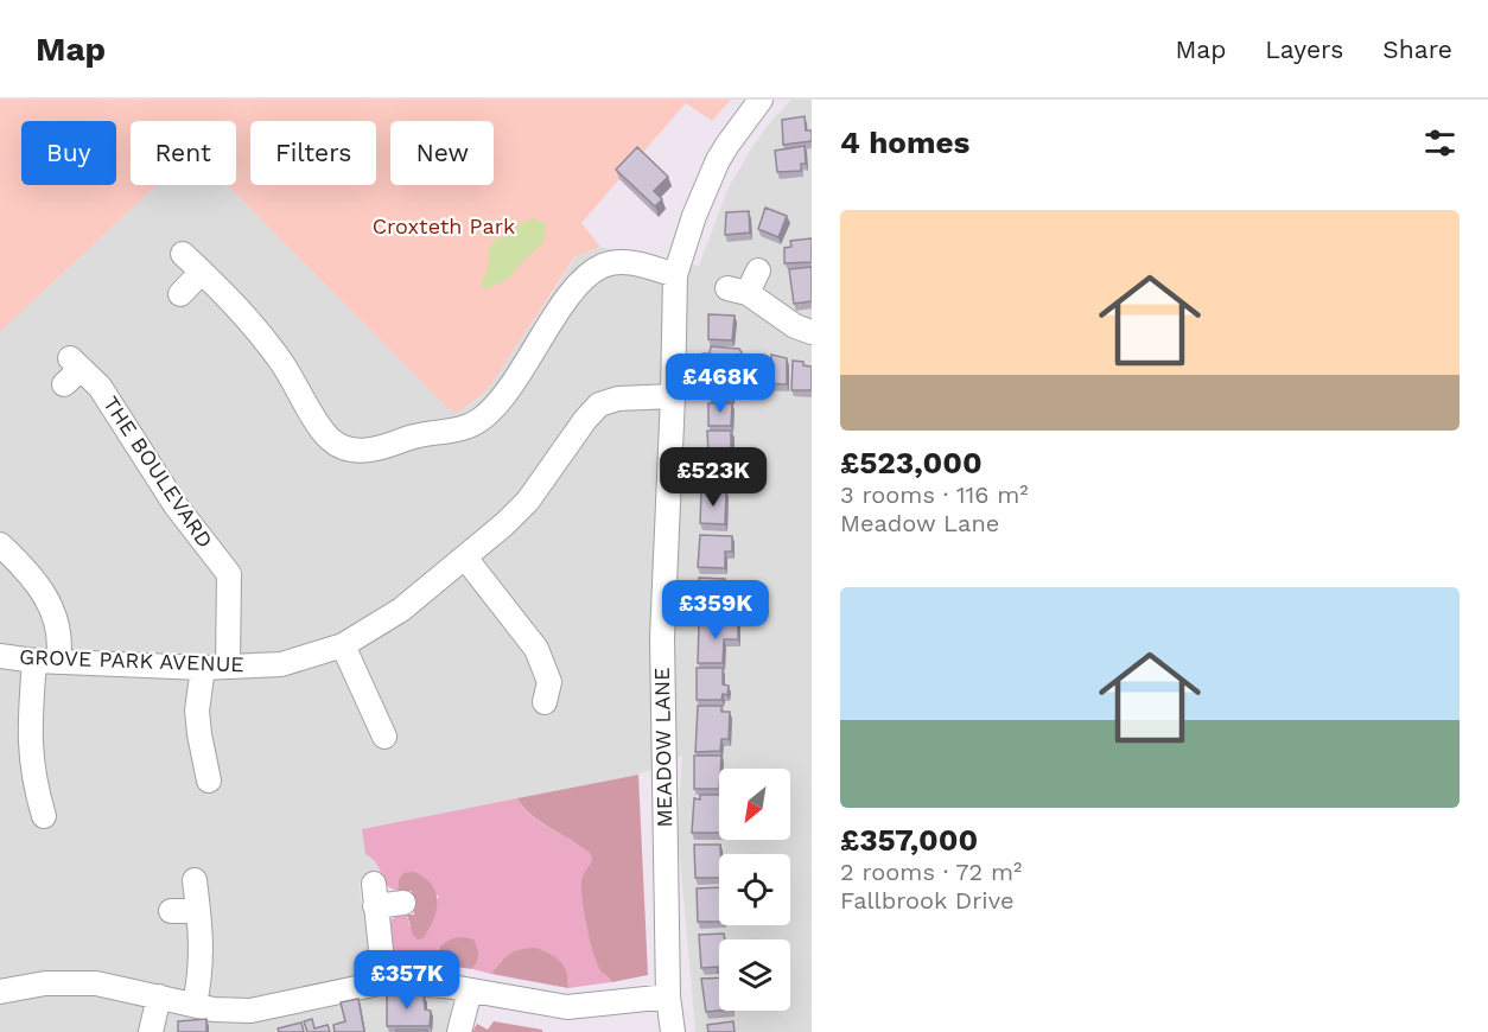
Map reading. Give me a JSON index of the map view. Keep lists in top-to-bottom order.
{
  "streets": {
    "street": ["THE BOULEVARD", "GROVE PARK AVENUE", "MEADOW LANE"]
  },
  "crossings": [
    ["THE BOULEVARD", "GROVE PARK AVENUE"],
    ["GROVE PARK AVENUE", "MEADOW LANE"]
  ],
  "parks": ["Croxteth Park"],
  "north": "bottom left",
  "page": {
    "header": "Map",
    "nav": ["Map", "Layers", "Share"],
    "heading": "4 homes",
    "chip": [
      "Buy",
      "Rent",
      "Filters",
      "New"
    ],
    "list": [
      {
        "name": "£523,000",
        "note": "3 rooms · 116 m² · Meadow Lane"
      },
      {
        "name": "£357,000",
        "note": "2 rooms · 72 m² · Fallbrook Drive"
      }
    ],
    "price": [
      "£468K",
      "£523K",
      "£359K",
      "£357K"
    ]
  }
}
